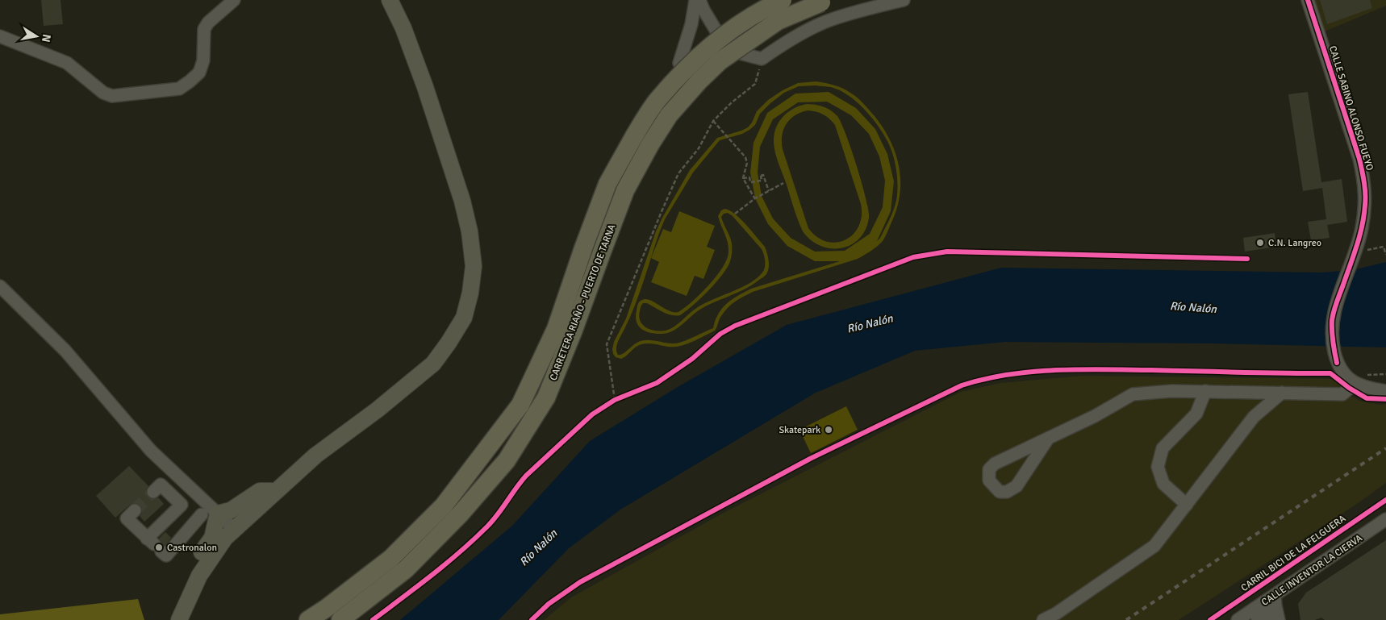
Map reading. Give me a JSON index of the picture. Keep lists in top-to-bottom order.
{
  "streets": {
    "highway": ["CARRETERA RIAÑO - PUERTO DE TARNA"],
    "street": ["CALLE SABINO ALONSO FUEYO", "CALLE INVENTOR LA CIERVA"],
    "cycle path": ["CARRIL BICI DE LA FELGUERA"]
  },
  "water": ["Río Nalón"],
  "places": ["C.N. Langreo", "Skatepark", "Castronalon"],
  "north": "right"
}
